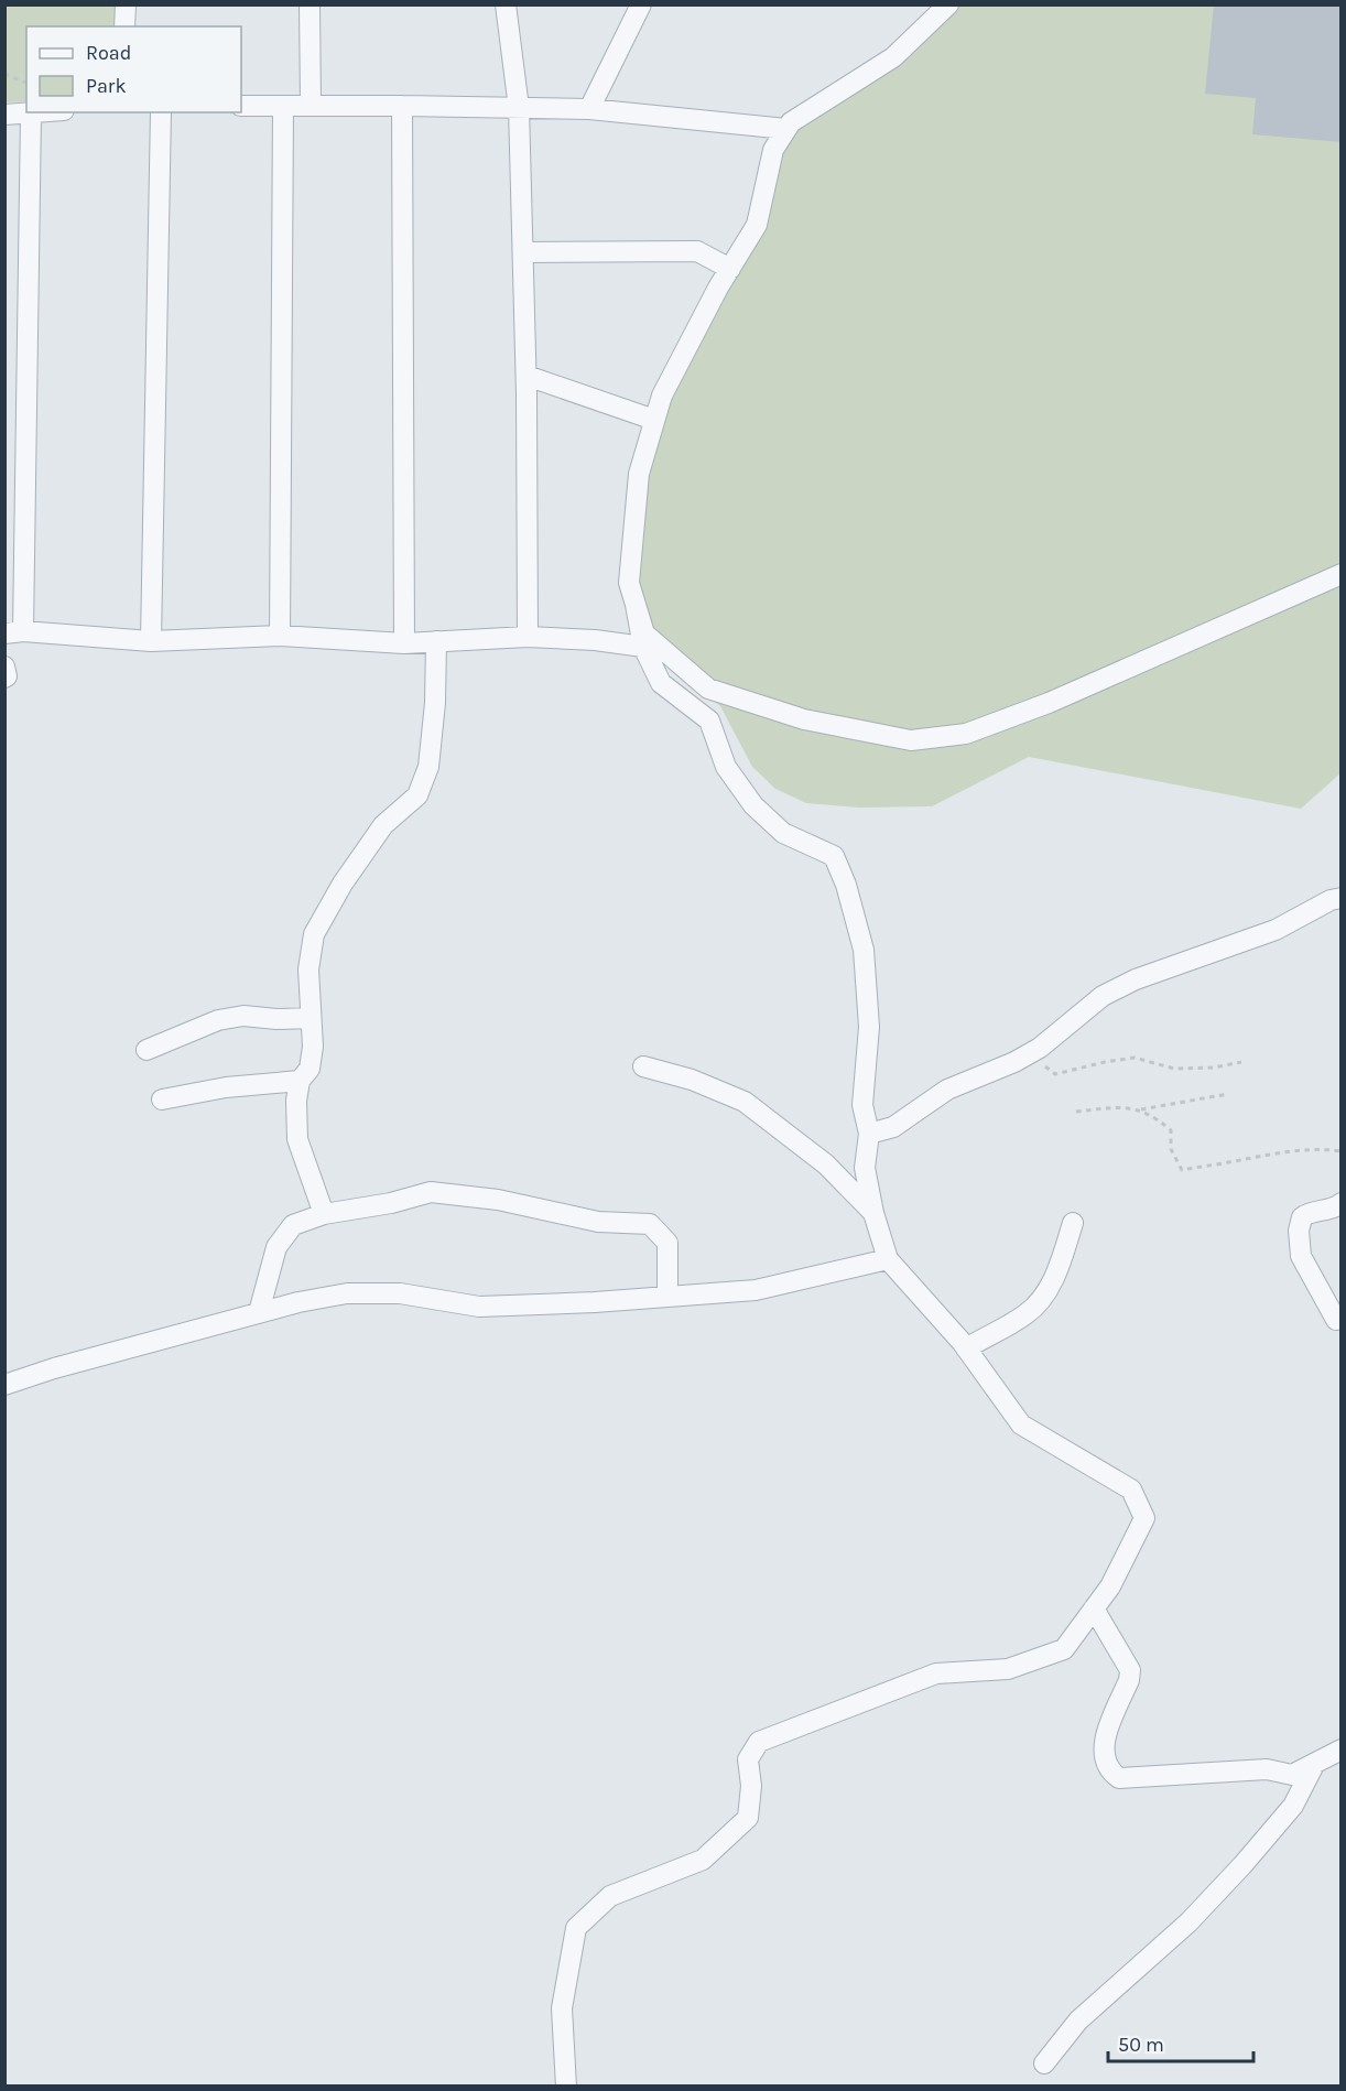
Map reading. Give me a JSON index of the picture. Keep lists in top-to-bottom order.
{
  "legend": ["Road", "Park"],
  "scale_bar": "50 m"
}
